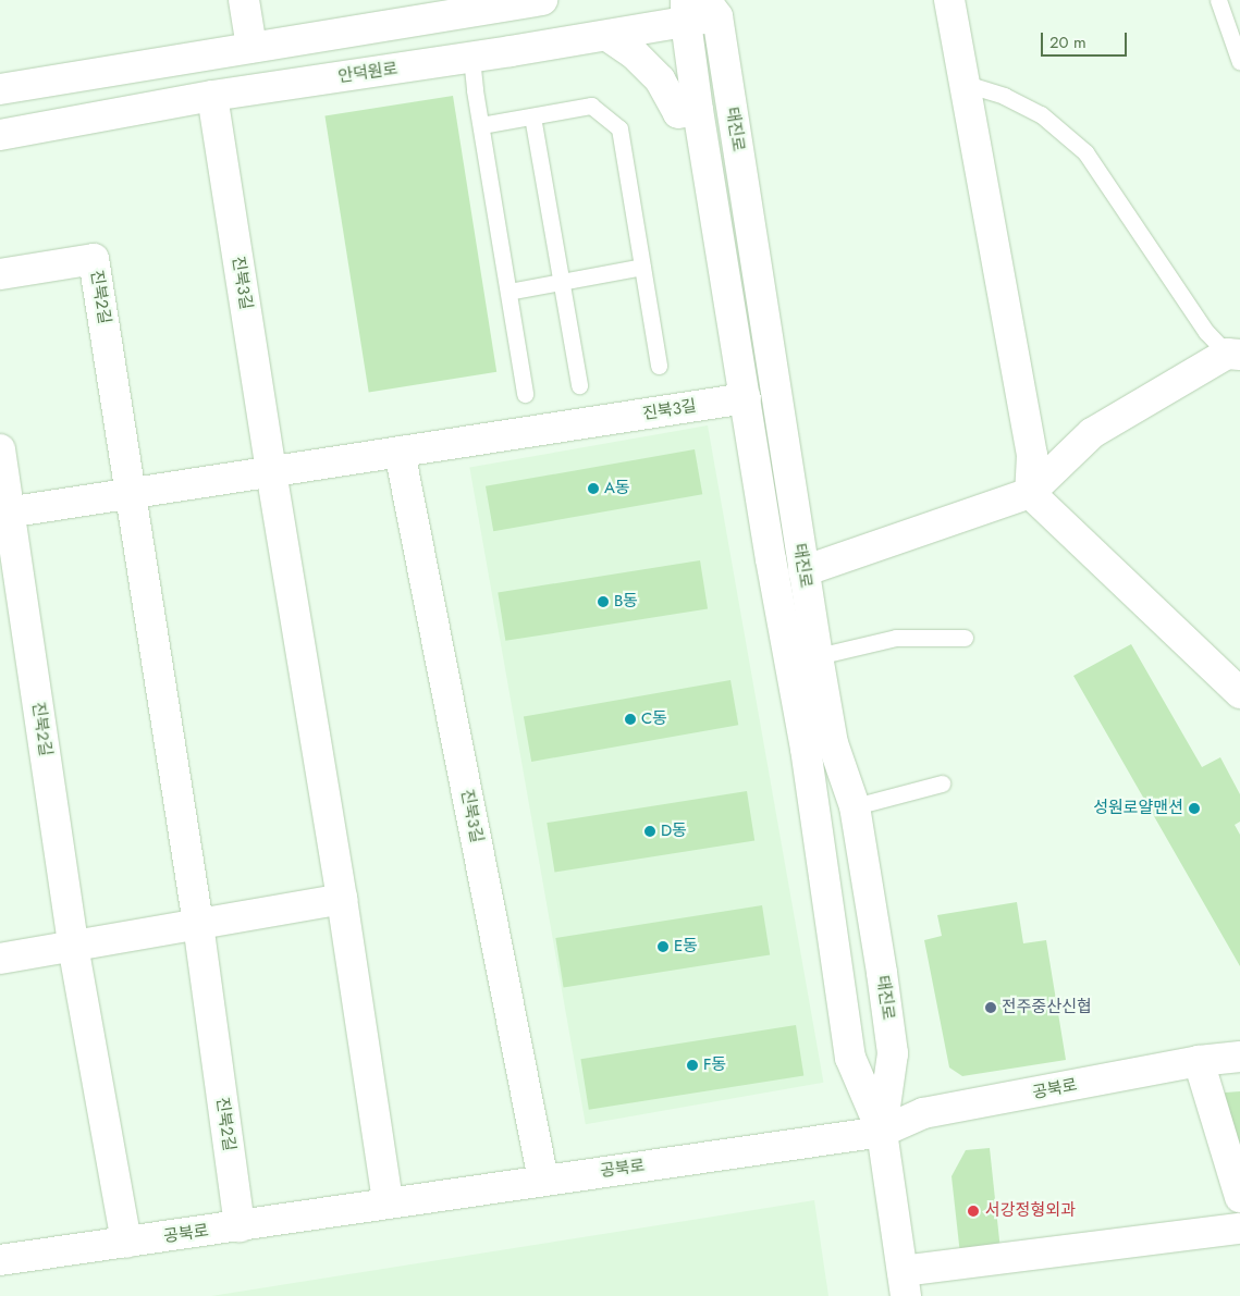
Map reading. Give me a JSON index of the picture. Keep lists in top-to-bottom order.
{
  "streets": {
    "street": [
      "안덕원로",
      "태진로",
      "진북3길",
      "진북2길",
      "공북로"
    ]
  },
  "crossings": [
    ["안덕원로", "태진로"],
    ["안덕원로", "진북3길"],
    ["태진로", "진북3길"],
    ["태진로", "공북로"],
    ["진북3길", "공북로"],
    ["진북2길", "공북로"]
  ],
  "places": [
    "A동",
    "B동",
    "C동",
    "성원로얄맨션",
    "D동",
    "E동",
    "전주중산신협",
    "F동",
    "서강정형외과"
  ],
  "scale_bar": "20 m"
}
